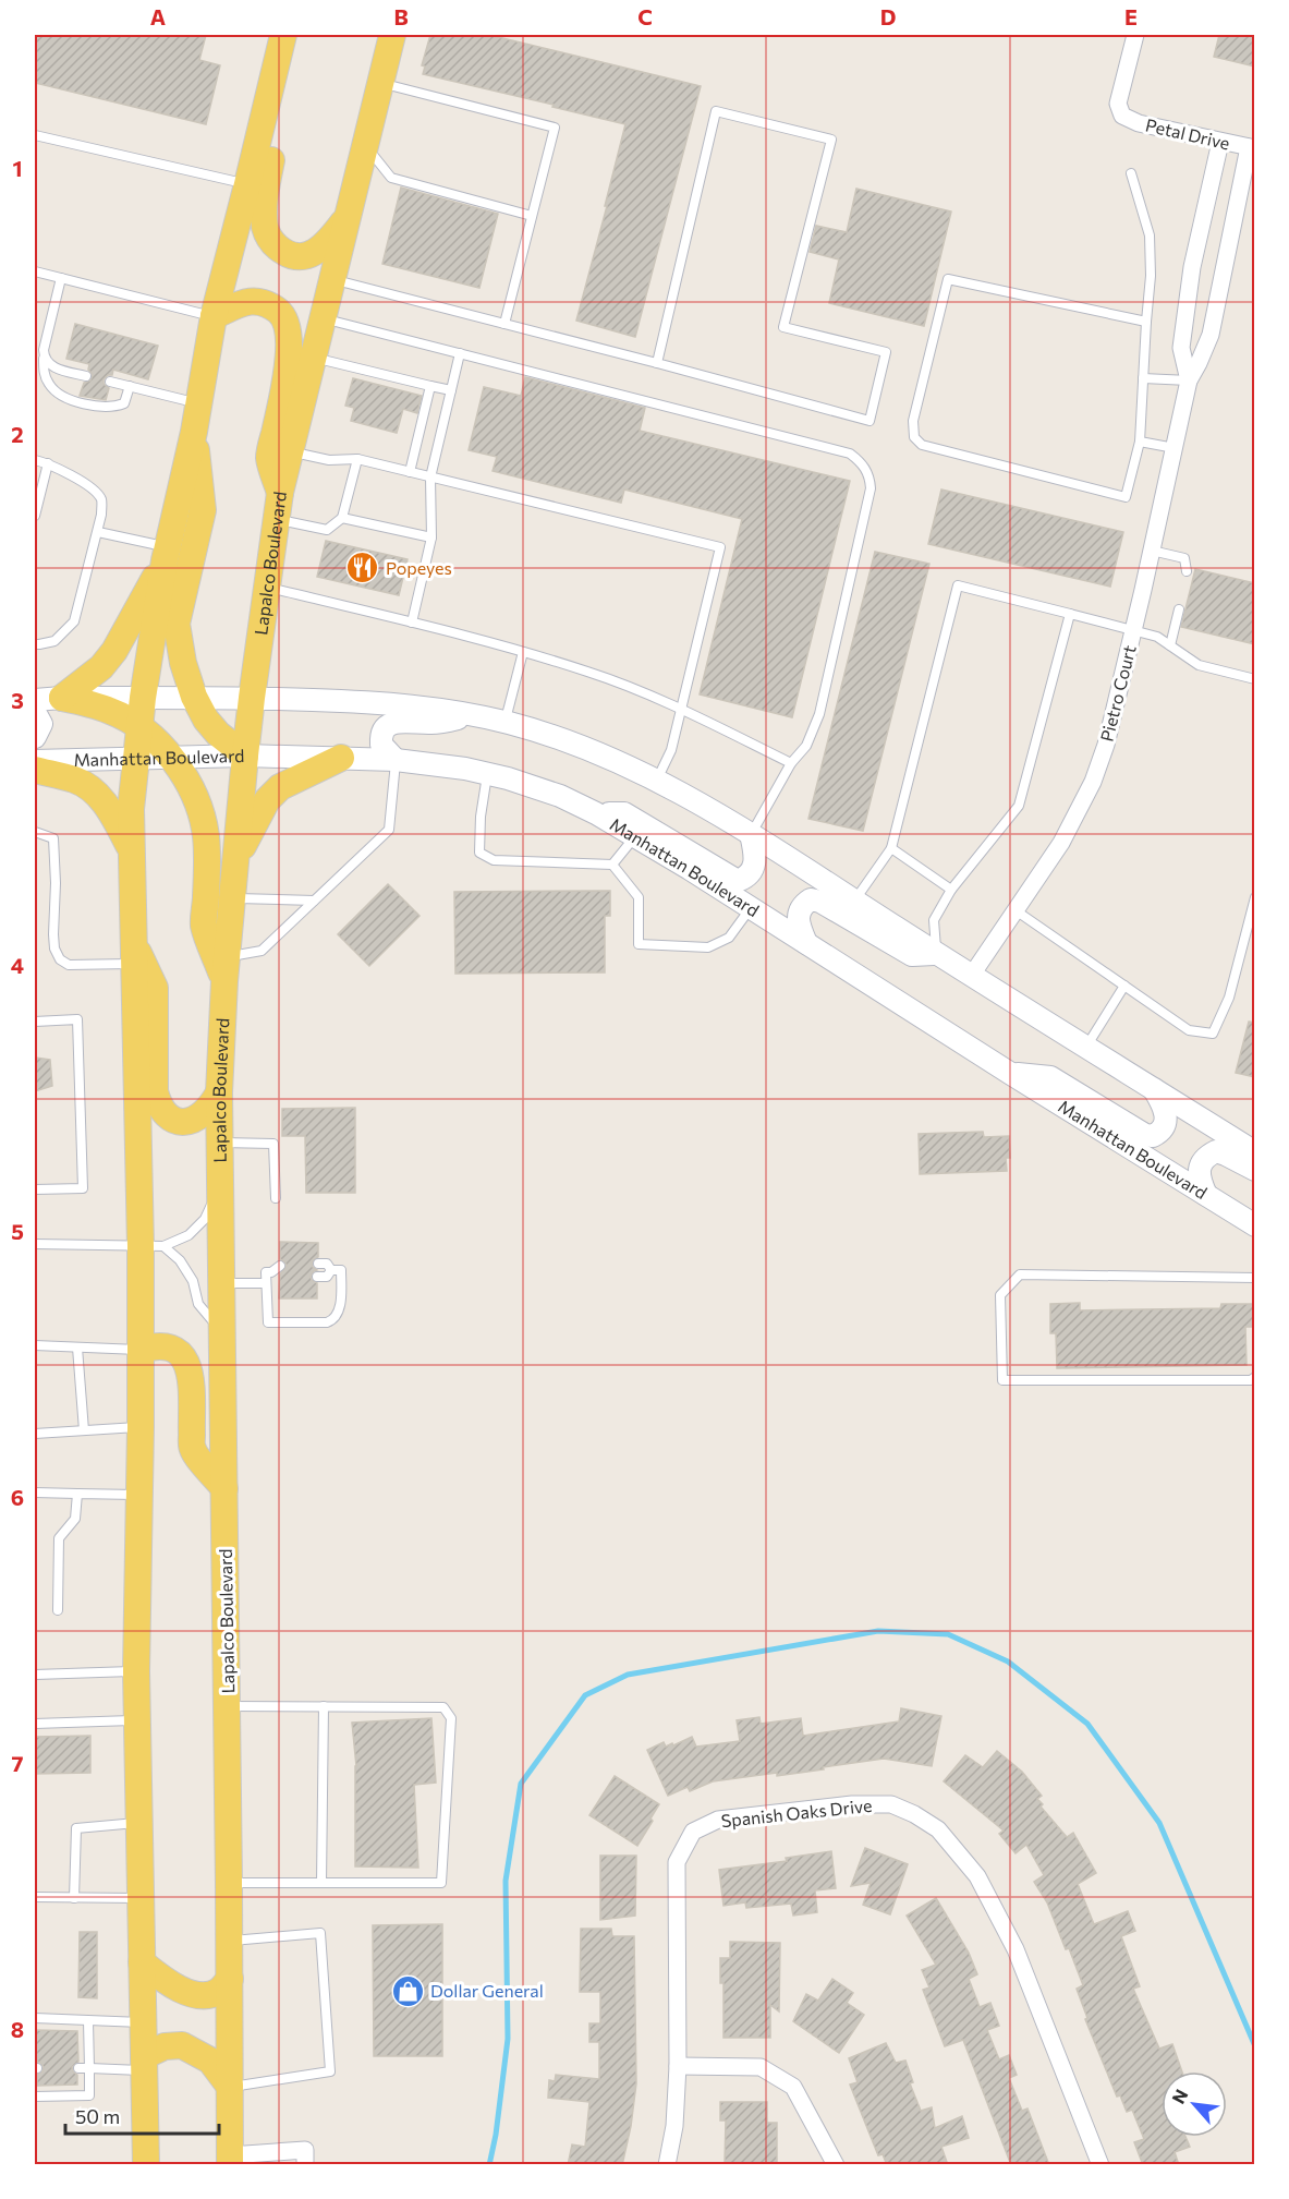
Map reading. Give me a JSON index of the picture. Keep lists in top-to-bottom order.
{
  "streets": {
    "main road": ["Lapalco Boulevard"],
    "street": [
      "Petal Drive",
      "Pietro Court",
      "Manhattan Boulevard",
      "Spanish Oaks Drive"
    ]
  },
  "crossings": [
    ["Petal Drive", "Pietro Court"],
    ["Lapalco Boulevard", "Manhattan Boulevard"]
  ],
  "places": {
    "restaurant": ["Popeyes"],
    "shop": ["Dollar General"]
  },
  "scale_bar": "50 m",
  "north": "top left",
  "grid": {
    "columns": [
      "A",
      "B",
      "C",
      "D",
      "E"
    ],
    "rows": [
      "1",
      "2",
      "3",
      "4",
      "5",
      "6",
      "7",
      "8"
    ]
  }
}
